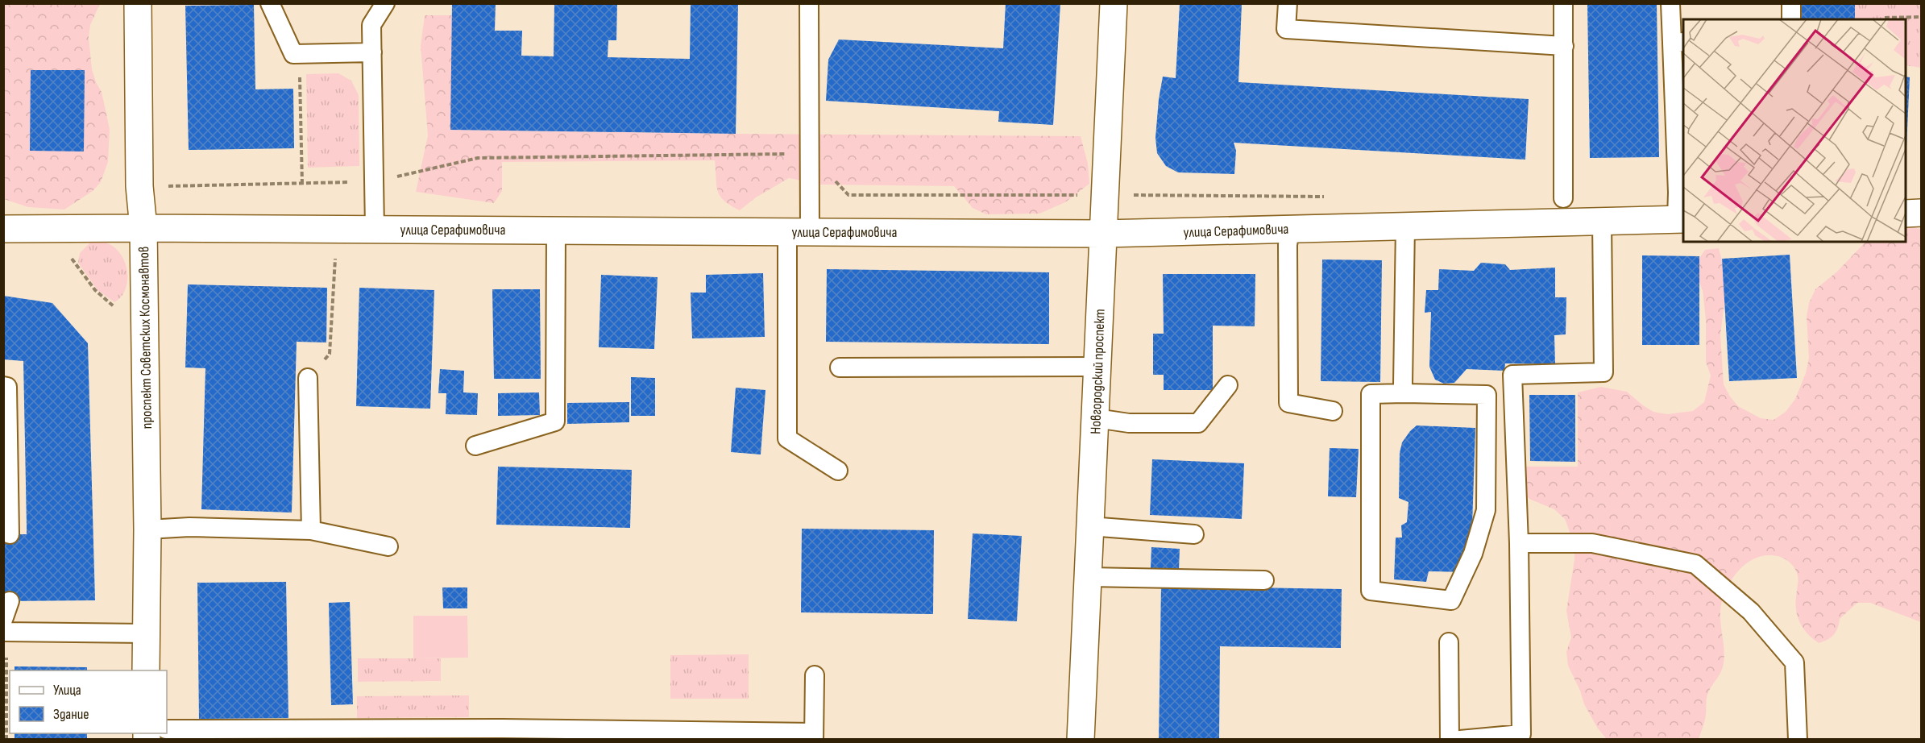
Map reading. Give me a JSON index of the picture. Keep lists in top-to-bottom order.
{
  "streets": {
    "street": ["улица Серафимовича", "проспект Советских Космонавтов", "Новгородский проспект"]
  },
  "crossings": [
    ["улица Серафимовича", "проспект Советских Космонавтов"],
    ["улица Серафимовича", "Новгородский проспект"]
  ],
  "legend": ["Улица", "Здание"]
}
